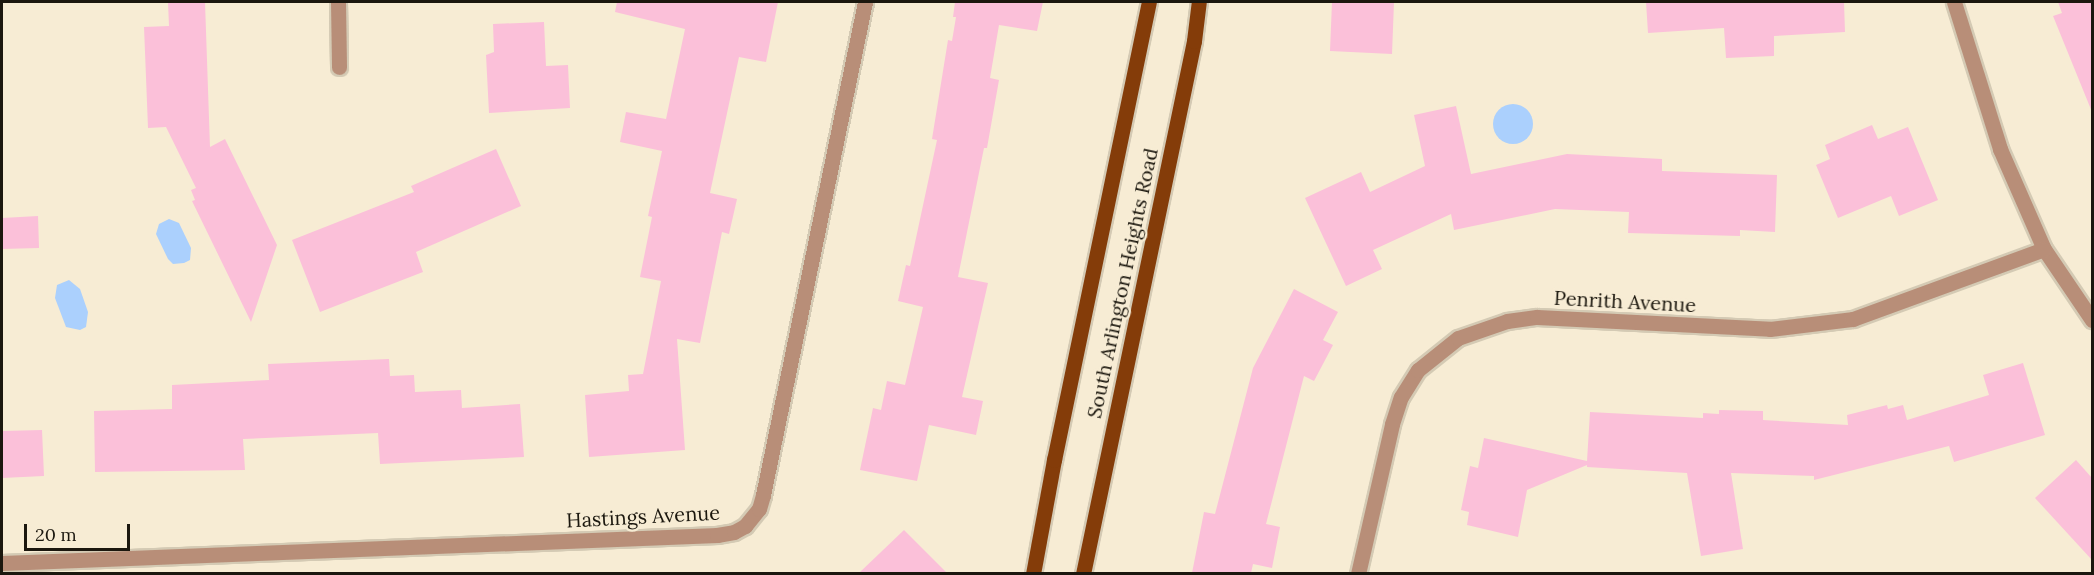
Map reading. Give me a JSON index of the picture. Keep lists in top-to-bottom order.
{
  "streets": {
    "main road": ["South Arlington Heights Road"],
    "street": ["Penrith Avenue", "Hastings Avenue"]
  },
  "scale_bar": "20 m"
}
